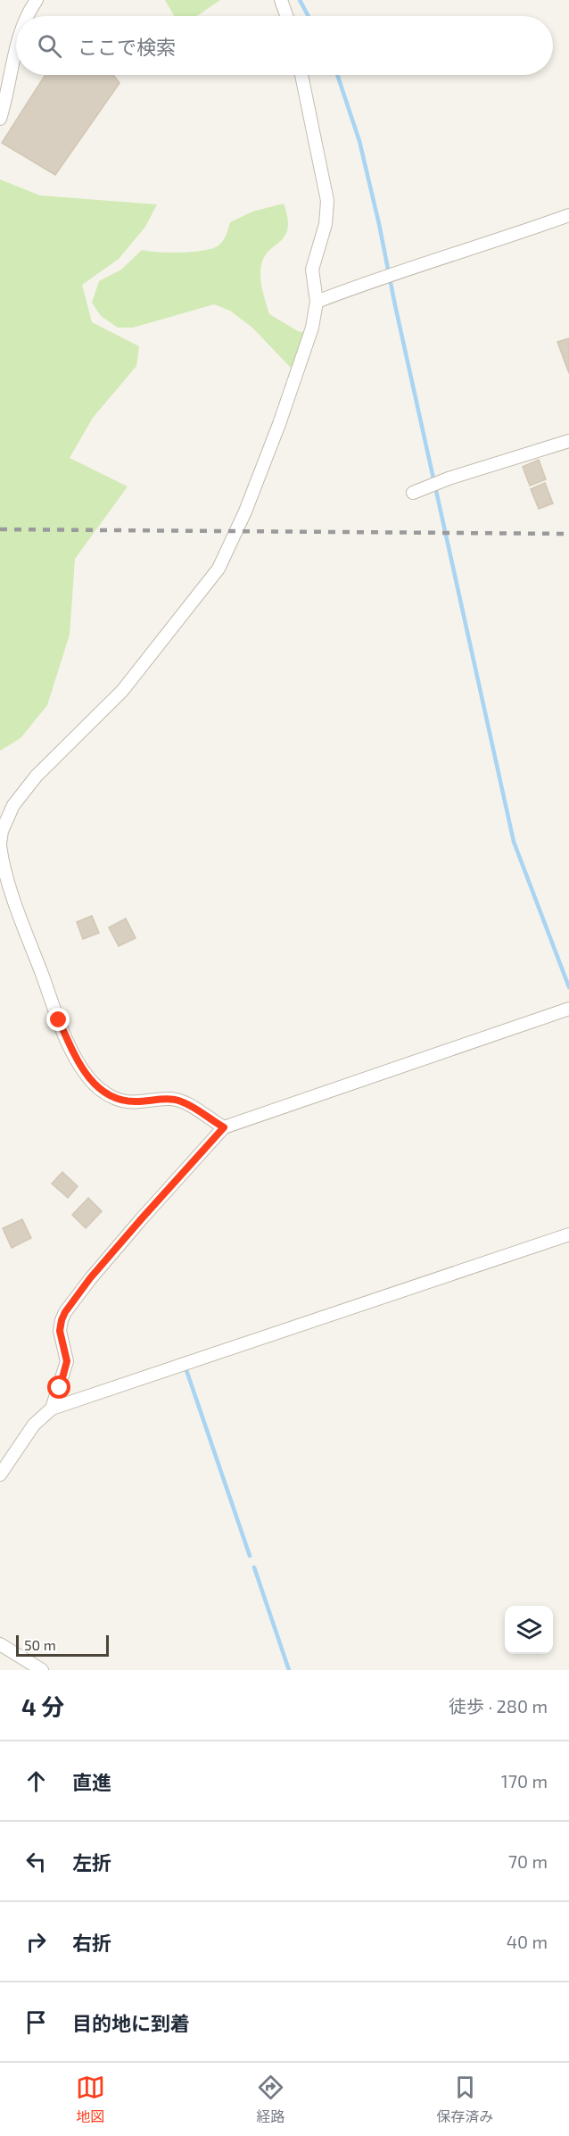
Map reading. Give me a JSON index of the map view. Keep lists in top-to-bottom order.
{
  "scale_bar": "50 m",
  "page": {
    "search": "ここで検索",
    "scale": "50 m",
    "heading": ["4 分", "徒歩 · 280 m"],
    "list": [
      ["直進", "170 m"],
      ["左折", "70 m"],
      ["右折", "40 m"],
      "目的地に到着"
    ],
    "nav": ["地図", "経路", "保存済み"]
  }
}
